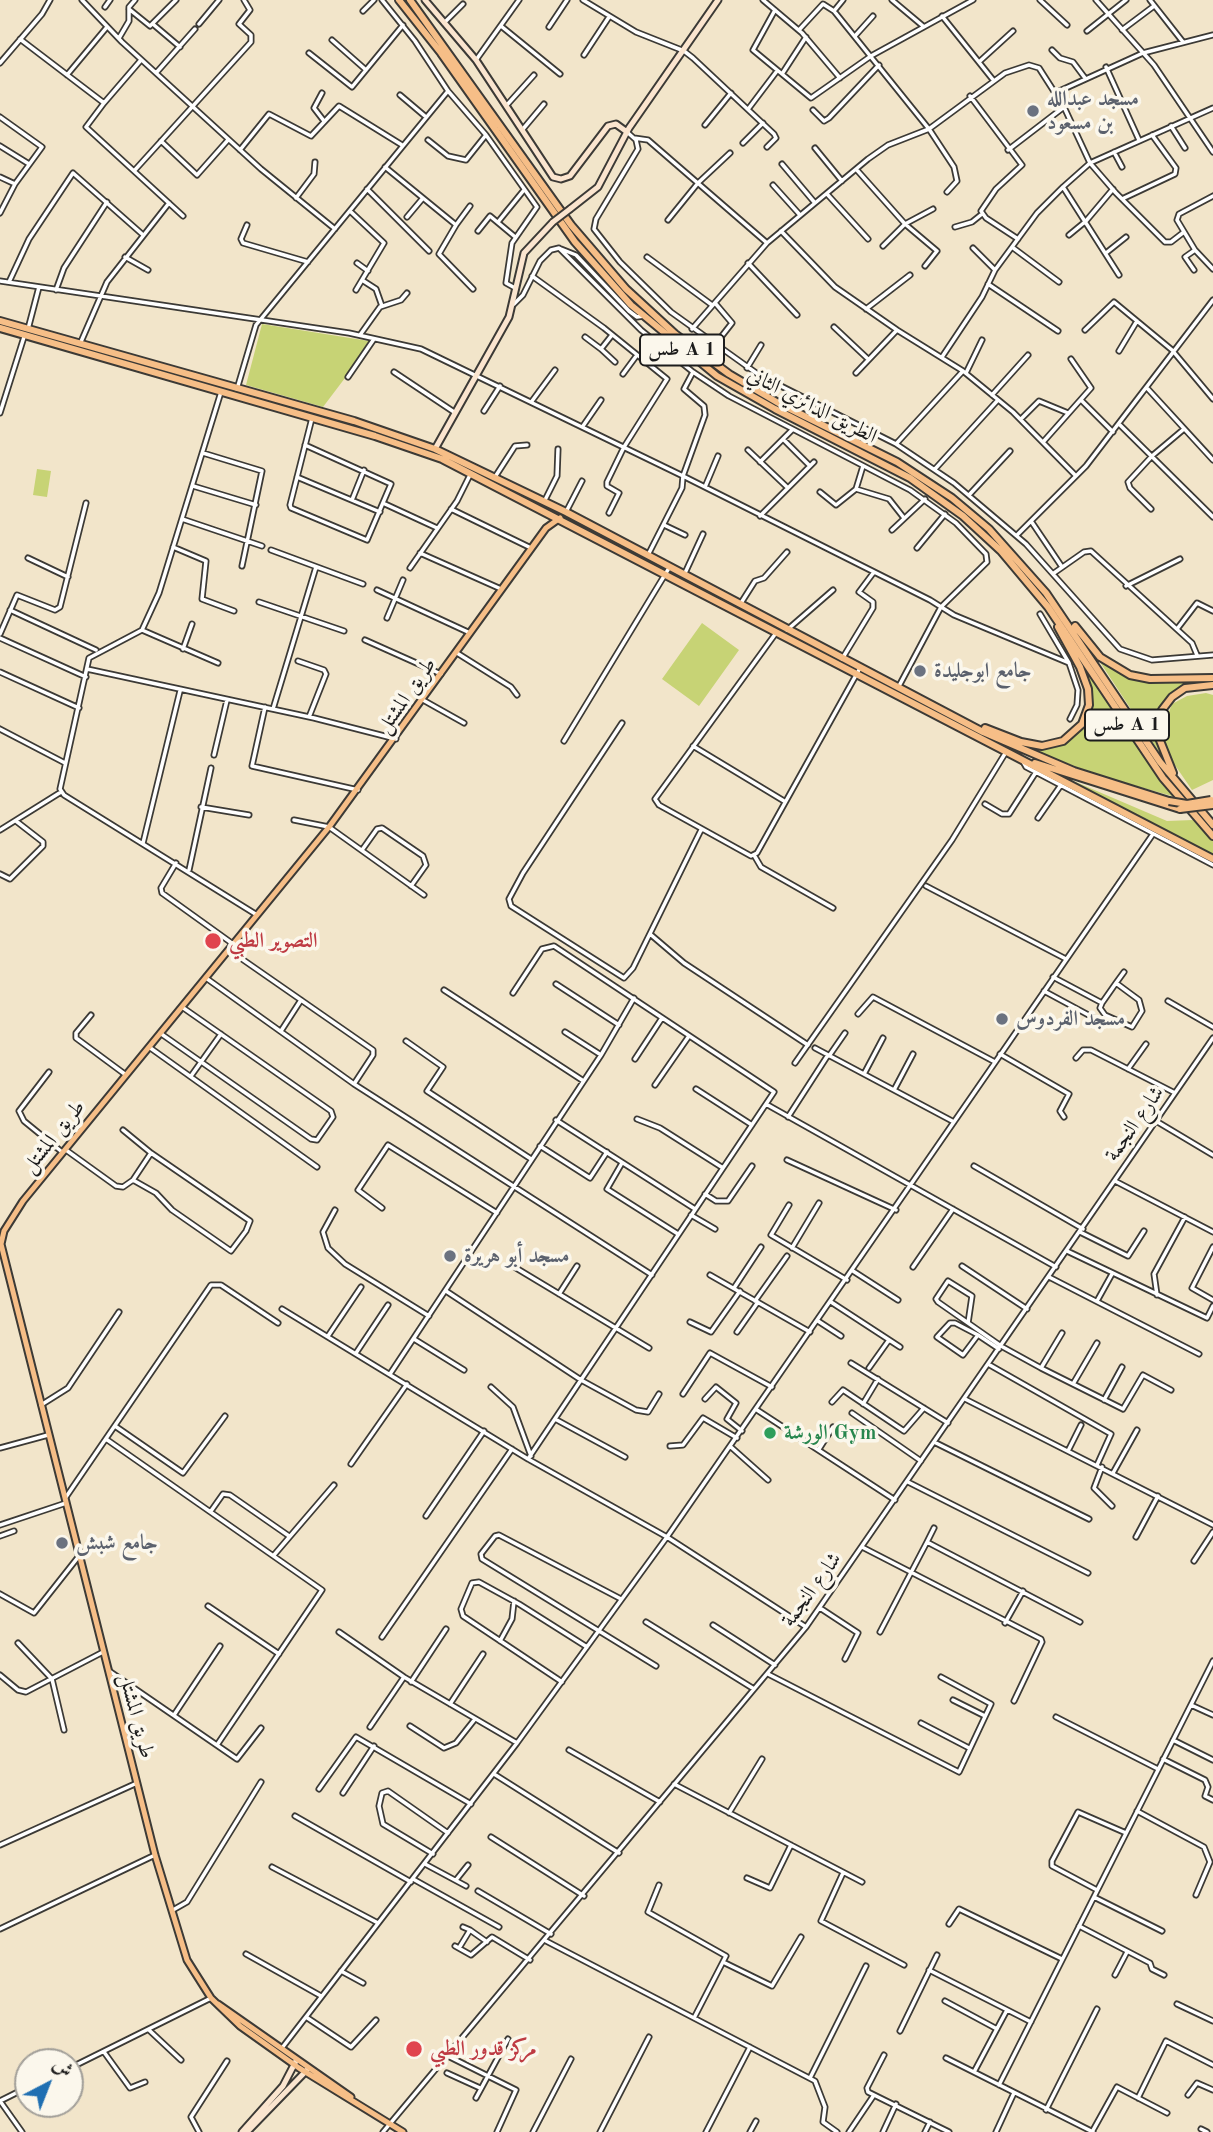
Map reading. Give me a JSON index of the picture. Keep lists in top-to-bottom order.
{
  "streets": {
    "highway": ["طس A 1", "الطريق الدائري الثاني"],
    "main road": ["طريق المشتل"],
    "street": ["شارع النجمة"]
  },
  "crossings": [
    ["طريق المشتل", "شارع النجمة"]
  ],
  "places": [
    "مسجد عبدالله بن مسعود",
    "جامع ابوجليدة",
    "التصوير الطبي",
    "مسجد الفردوس",
    "مسجد أبو هريرة",
    "الورشة Gym",
    "جامع شبش",
    "مركز قدور الطبي"
  ],
  "north": "top right"
}
